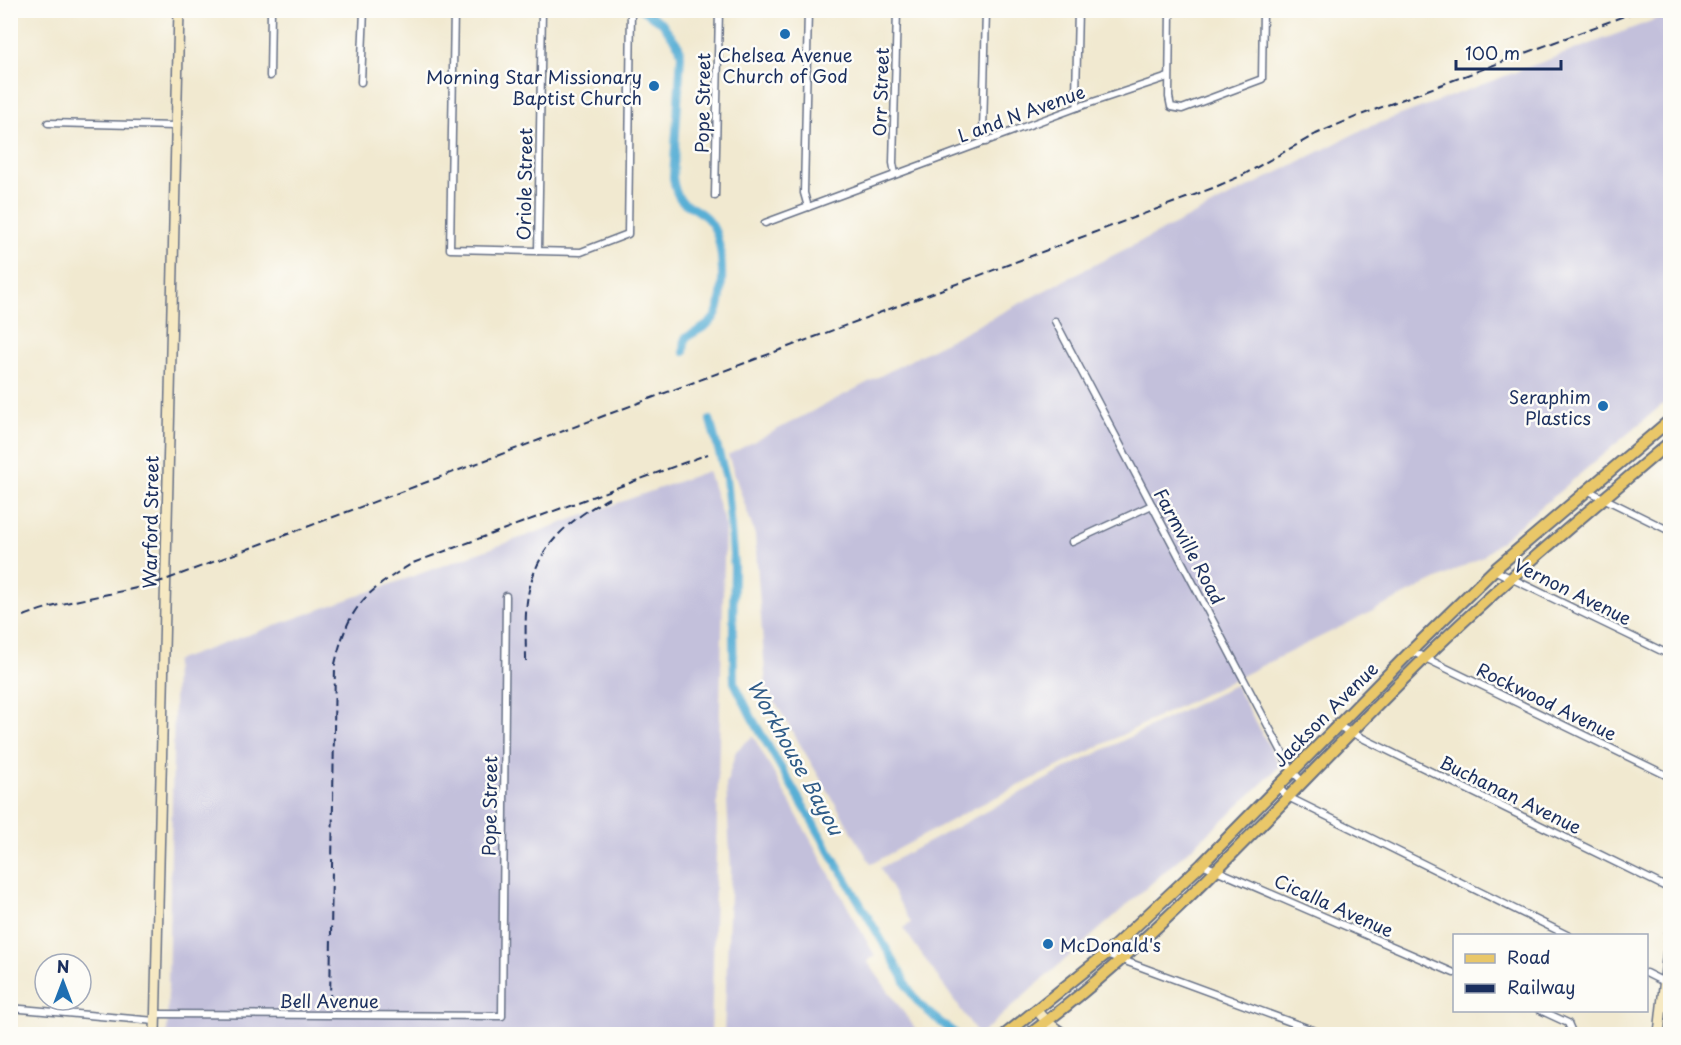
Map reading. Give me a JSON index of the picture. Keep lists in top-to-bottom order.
{
  "streets": {
    "main road": ["Warford Street", "Jackson Avenue"],
    "street": [
      "Orr Street",
      "Pope Street",
      "L and N Avenue",
      "Oriole Street",
      "Farmville Road",
      "Vernon Avenue",
      "Rockwood Avenue",
      "Buchanan Avenue",
      "Cicalla Avenue",
      "Bell Avenue"
    ]
  },
  "crossings": [
    ["Orr Street", "L and N Avenue"],
    ["Pope Street", "Bell Avenue"],
    ["Warford Street", "Bell Avenue"],
    ["Farmville Road", "Jackson Avenue"],
    ["Vernon Avenue", "Jackson Avenue"],
    ["Rockwood Avenue", "Jackson Avenue"],
    ["Jackson Avenue", "Buchanan Avenue"],
    ["Jackson Avenue", "Cicalla Avenue"]
  ],
  "water": ["Workhouse Bayou"],
  "places": [
    "Chelsea Avenue Church of God",
    "Morning Star Missionary Baptist Church",
    "Seraphim Plastics",
    "McDonald's"
  ],
  "legend": ["Road", "Railway"],
  "scale_bar": "100 m",
  "north": "top"
}
